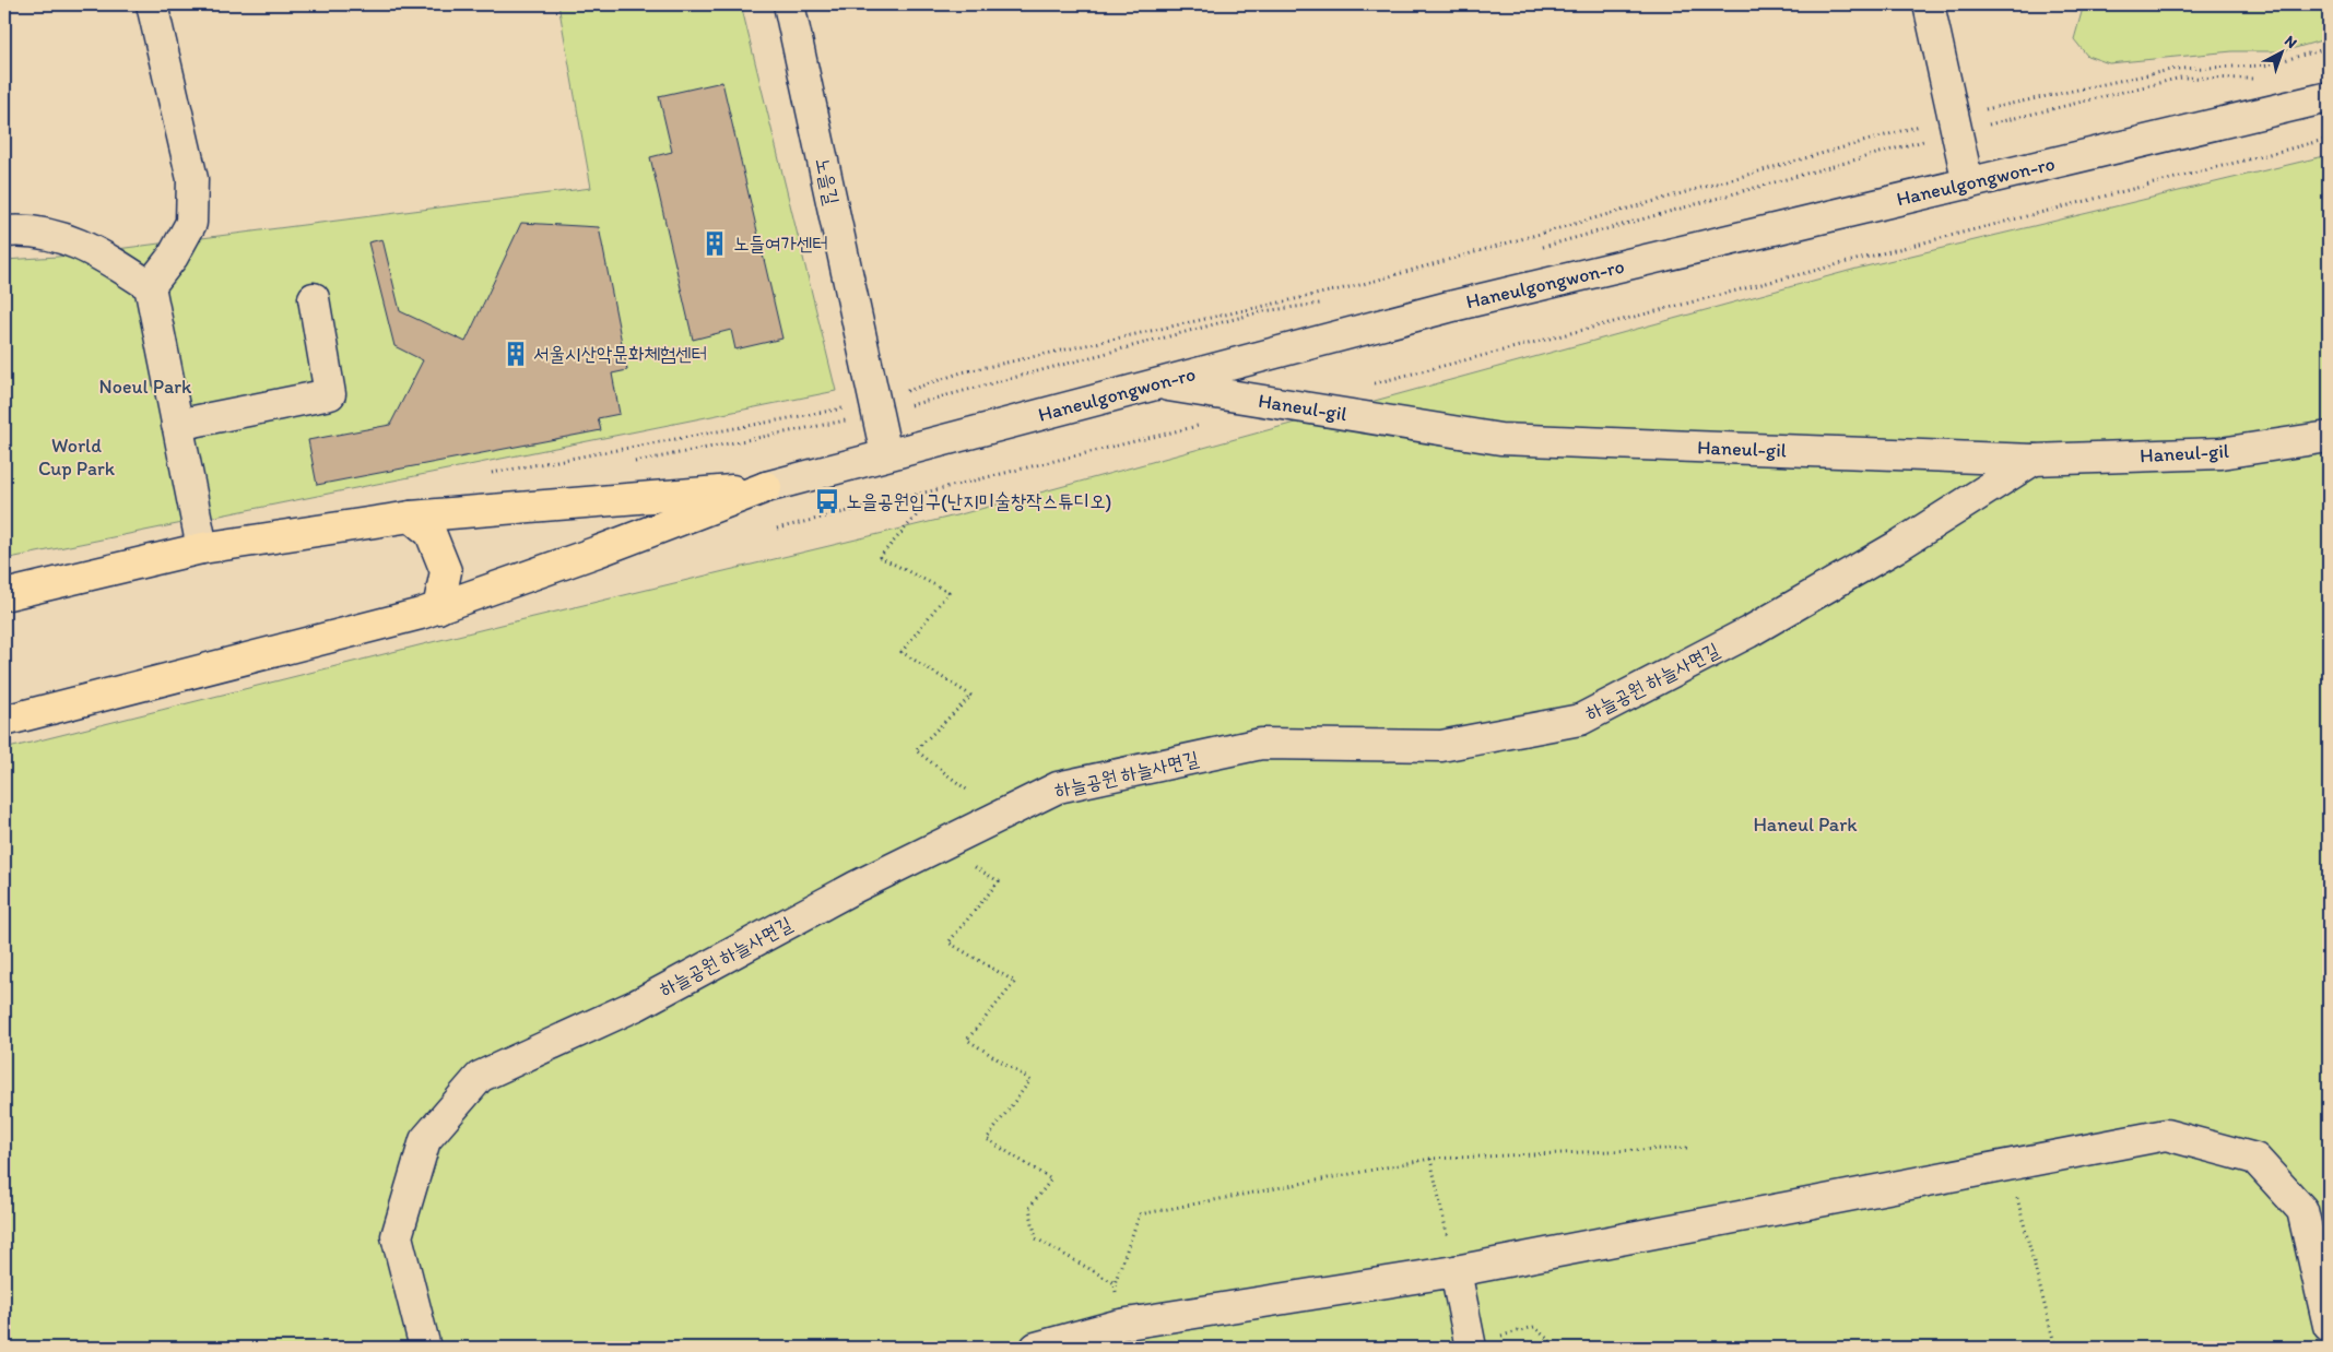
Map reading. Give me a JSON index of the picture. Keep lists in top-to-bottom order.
{
  "streets": {
    "street": [
      "노을길",
      "Haneulgongwon-ro",
      "Haneul-gil",
      "하늘공원 하늘사면길"
    ]
  },
  "crossings": [
    ["노을길", "Haneulgongwon-ro"],
    ["Haneulgongwon-ro", "Haneul-gil"],
    ["Haneul-gil", "하늘공원 하늘사면길"]
  ],
  "parks": ["Noeul Park", "World Cup Park", "Haneul Park"],
  "places": {
    "building": ["노들여가센터", "서울시산악문화체험센터"],
    "bus stop": ["노을공원입구(난지미술창작스튜디오)"]
  },
  "north": "top right"
}
